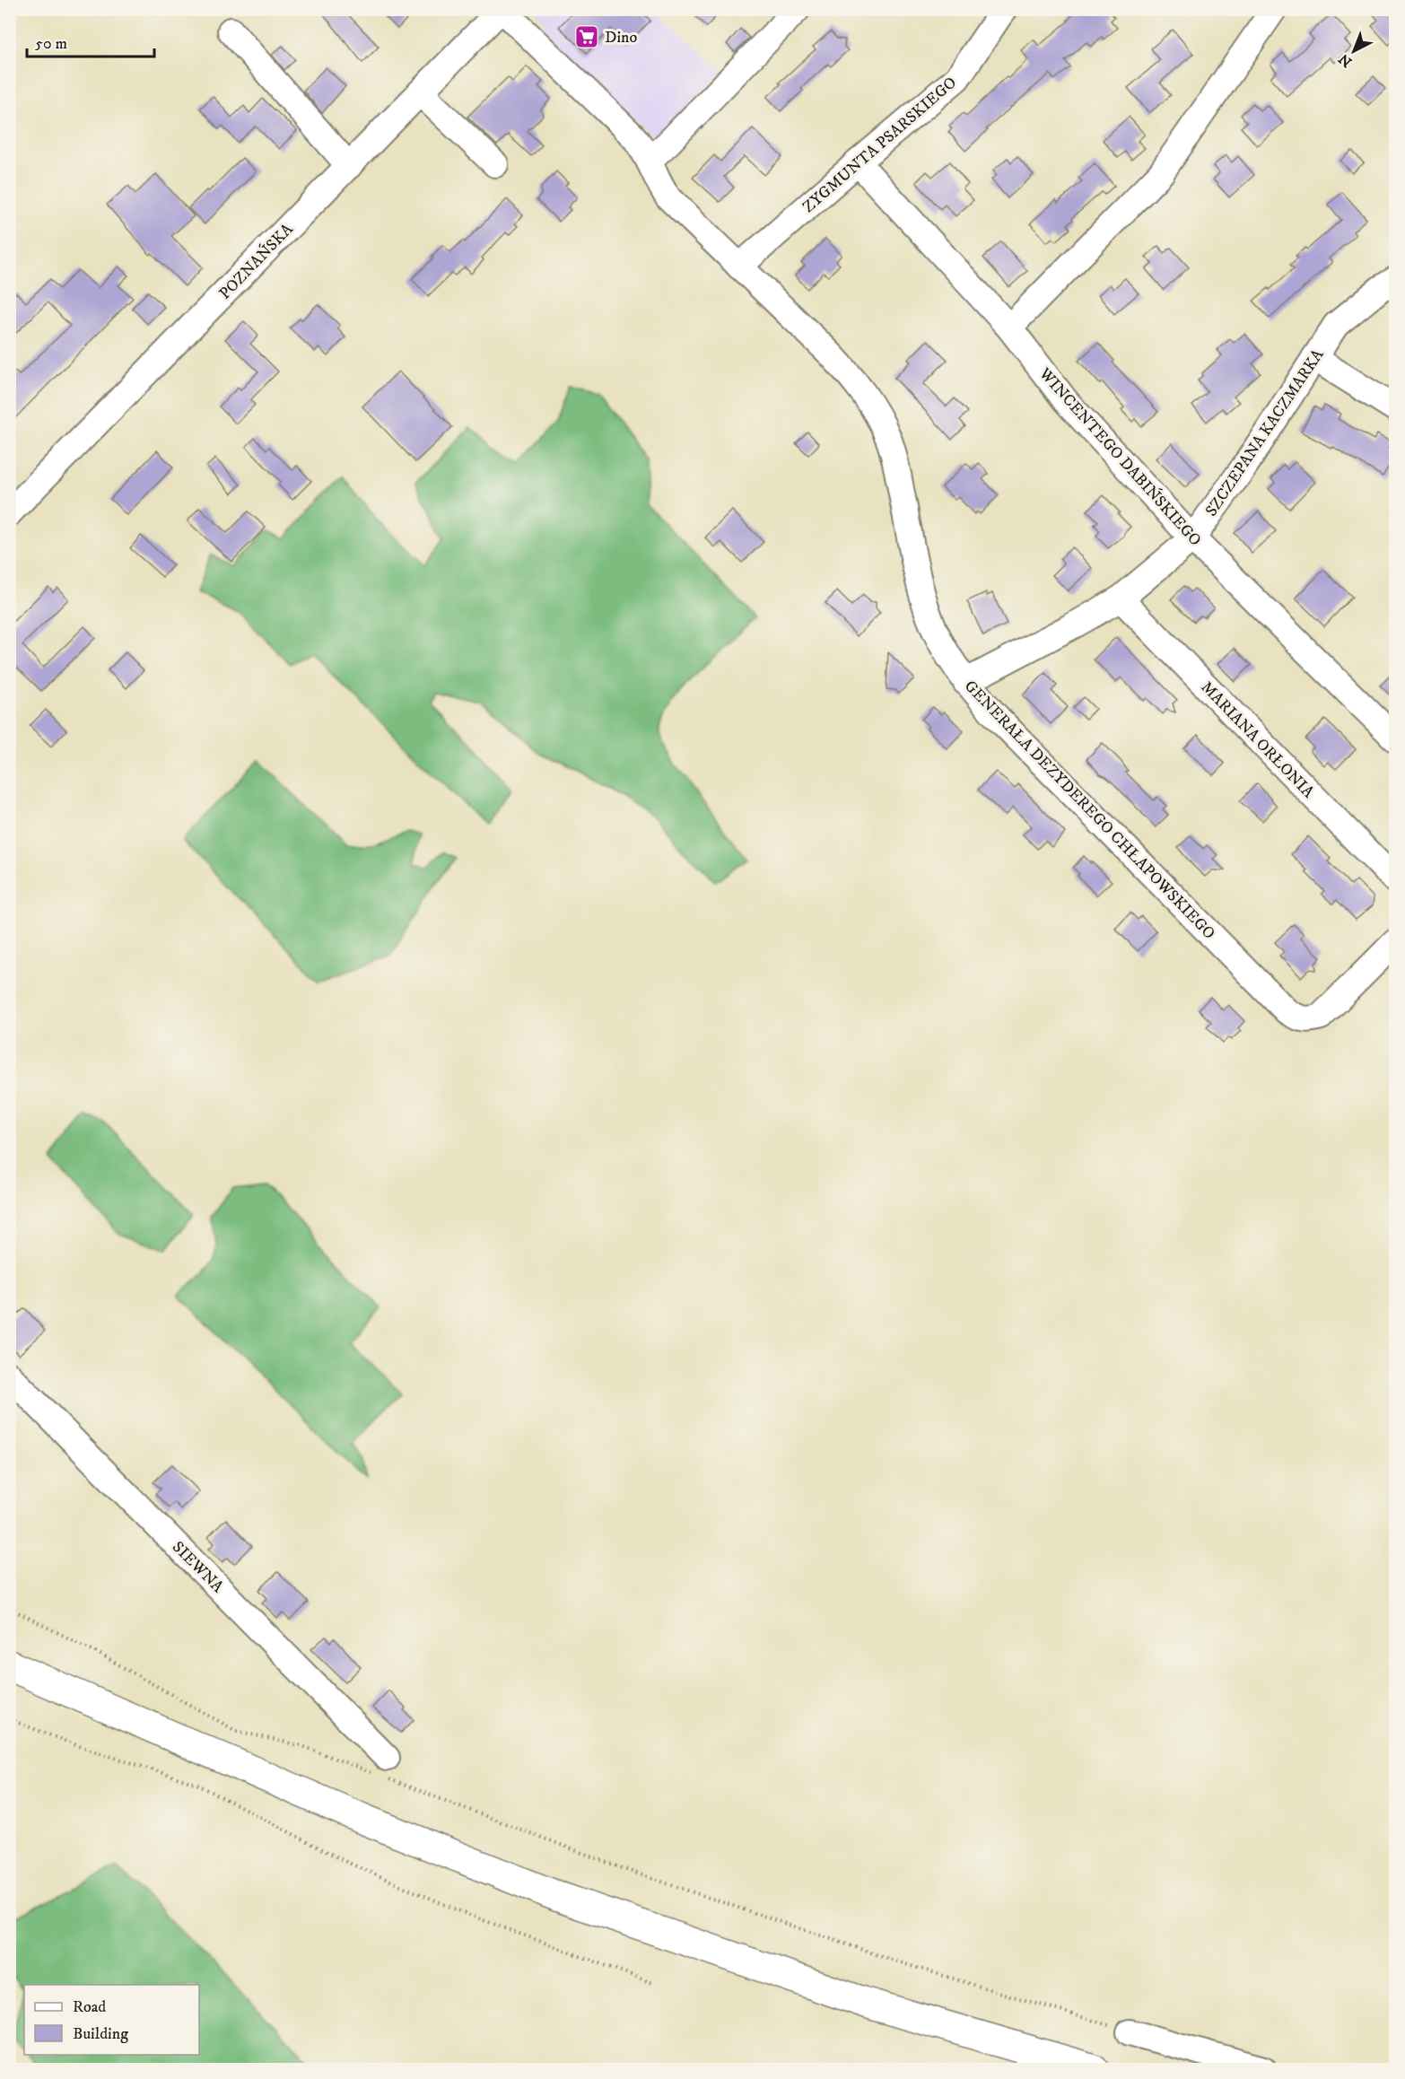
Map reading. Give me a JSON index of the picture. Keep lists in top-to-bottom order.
{
  "streets": {
    "street": [
      "ZYGMUNTA PSARSKIEGO",
      "POZNAŃSKA",
      "SZCZEPANA KACZMARKA",
      "WINCENTEGO DABIŃSKIEGO",
      "MARIANA ORŁONIA",
      "GENERAŁA DEZYDEREGO CHŁAPOWSKIEGO",
      "SIEWNA"
    ]
  },
  "crossings": [
    ["ZYGMUNTA PSARSKIEGO", "WINCENTEGO DABIŃSKIEGO"],
    ["ZYGMUNTA PSARSKIEGO", "GENERAŁA DEZYDEREGO CHŁAPOWSKIEGO"],
    ["POZNAŃSKA", "GENERAŁA DEZYDEREGO CHŁAPOWSKIEGO"],
    ["SZCZEPANA KACZMARKA", "WINCENTEGO DABIŃSKIEGO"],
    ["SZCZEPANA KACZMARKA", "MARIANA ORŁONIA"],
    ["SZCZEPANA KACZMARKA", "GENERAŁA DEZYDEREGO CHŁAPOWSKIEGO"]
  ],
  "places": {
    "supermarket": ["Dino"]
  },
  "legend": ["Road", "Building"],
  "scale_bar": "50 m",
  "north": "bottom left"
}
